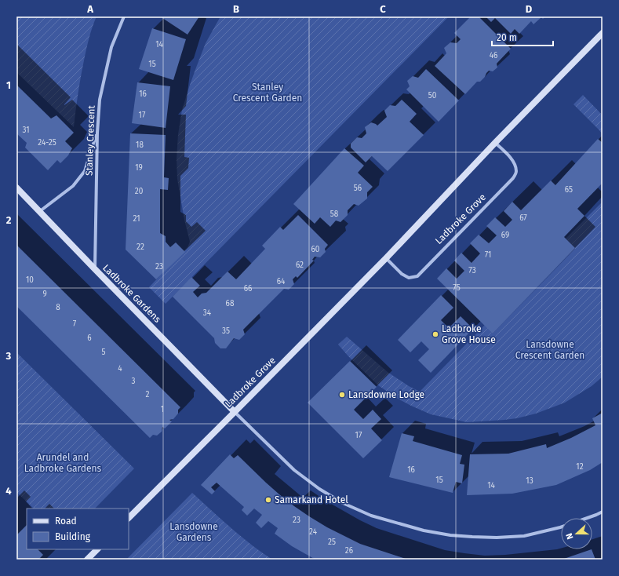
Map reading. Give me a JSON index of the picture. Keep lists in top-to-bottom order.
{
  "streets": {
    "main road": ["Ladbroke Grove", "Ladbroke Gardens"],
    "street": ["Stanley Crescent"]
  },
  "crossings": [
    ["Stanley Crescent", "Ladbroke Gardens"],
    ["Ladbroke Grove", "Ladbroke Gardens"]
  ],
  "parks": [
    "Stanley Crescent Garden",
    "Lansdowne Crescent Garden",
    "Arundel and Ladbroke Gardens",
    "Lansdowne Gardens"
  ],
  "places": ["Ladbroke Grove House", "Lansdowne Lodge", "Samarkand Hotel"],
  "house_numbers": [
    "14",
    "46",
    "15",
    "16",
    "50",
    "17",
    "31",
    "24-25",
    "18",
    "19",
    "56",
    "65",
    "20",
    "58",
    "67",
    "21",
    "69",
    "22",
    "60",
    "71",
    "62",
    "23",
    "73",
    "10",
    "64",
    "75",
    "66",
    "9",
    "68",
    "8",
    "34",
    "7",
    "35",
    "6",
    "5",
    "4",
    "3",
    "2",
    "1",
    "17",
    "12",
    "16",
    "15",
    "13",
    "14",
    "23",
    "24",
    "25",
    "26"
  ],
  "legend": ["Road", "Building"],
  "scale_bar": "20 m",
  "north": "left",
  "grid": {
    "columns": [
      "A",
      "B",
      "C",
      "D"
    ],
    "rows": [
      "1",
      "2",
      "3",
      "4"
    ]
  }
}
